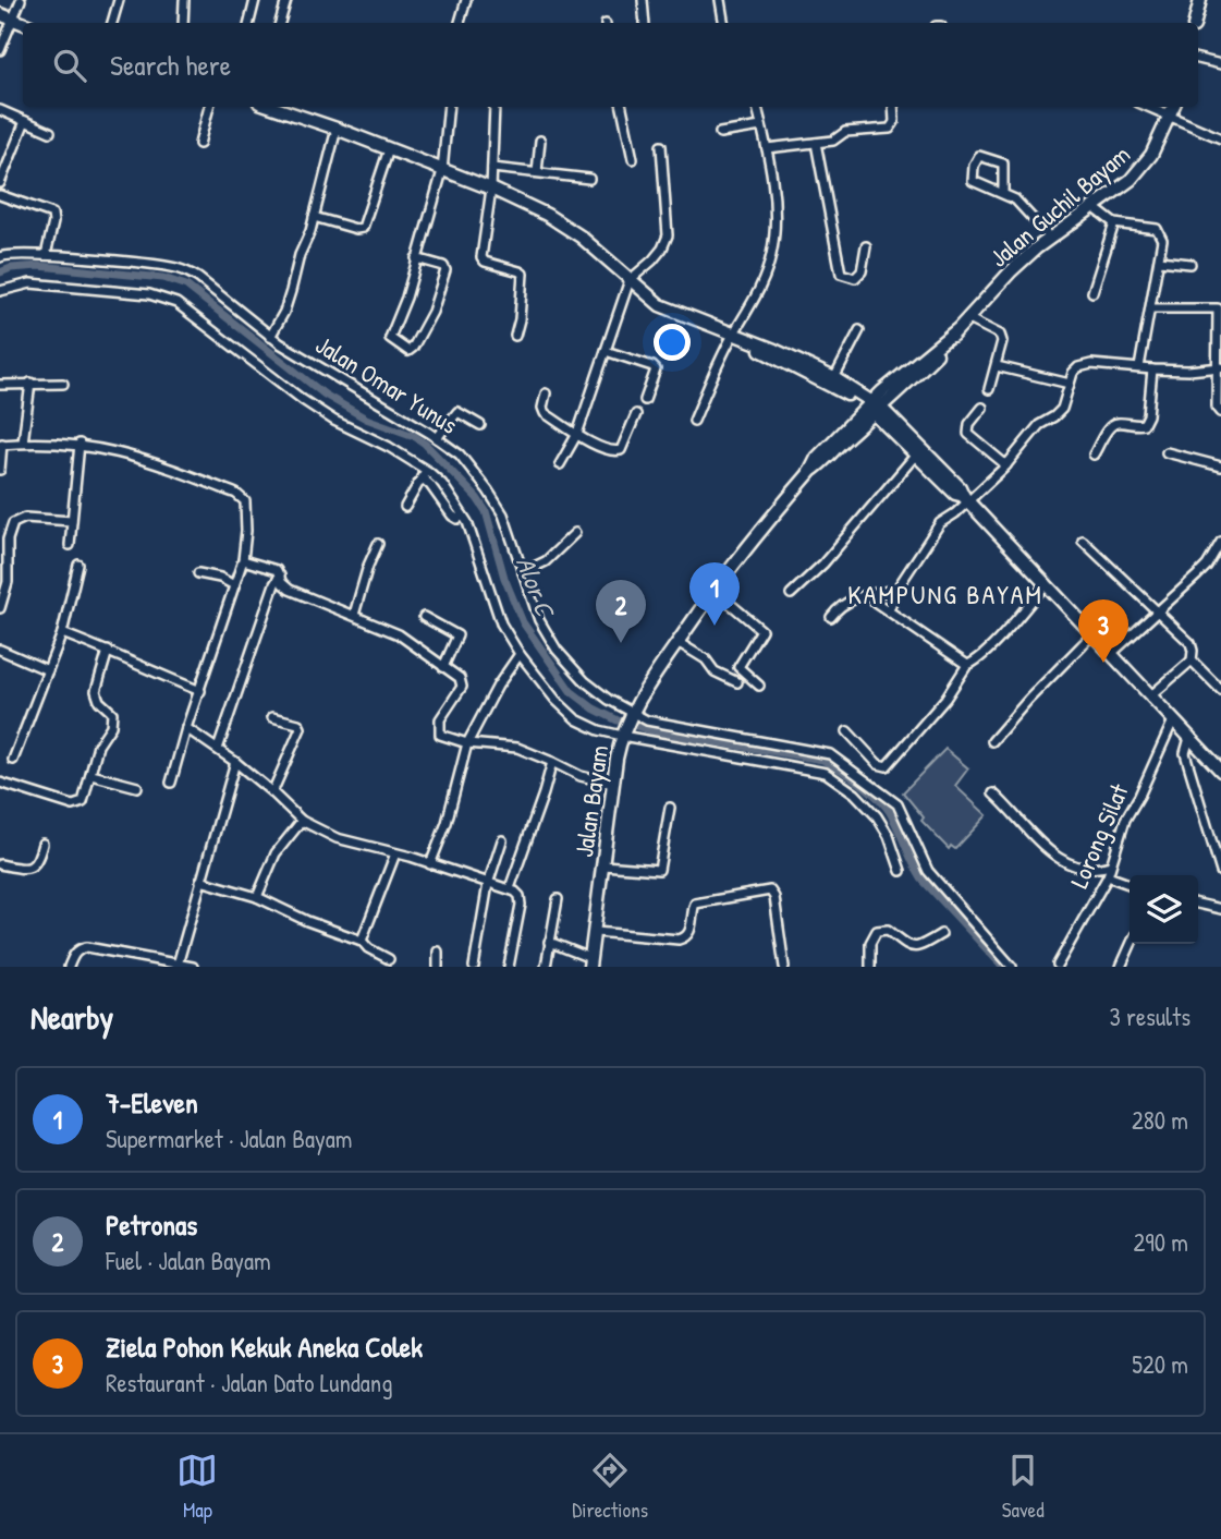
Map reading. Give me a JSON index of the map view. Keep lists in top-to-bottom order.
{
  "streets": {
    "main road": ["Jalan Guchil Bayam", "Jalan Bayam"],
    "street": ["Jalan Omar Yunus", "Lorong Silat"]
  },
  "crossings": [
    ["Jalan Guchil Bayam", "Jalan Bayam"],
    ["Jalan Omar Yunus", "Jalan Bayam"]
  ],
  "districts": ["KAMPUNG BAYAM"],
  "water": ["Alor C"],
  "page": {
    "search": "Search here",
    "pins": ["1", "2", "3"],
    "heading": ["Nearby", "3 results"],
    "list": [
      {
        "mark": "1",
        "name": "7-Eleven",
        "note": "Supermarket · Jalan Bayam",
        "value": "280 m"
      },
      {
        "mark": "2",
        "name": "Petronas",
        "note": "Fuel · Jalan Bayam",
        "value": "290 m"
      },
      {
        "mark": "3",
        "name": "Ziela Pohon Kekuk Aneka Colek",
        "note": "Restaurant · Jalan Dato Lundang",
        "value": "520 m"
      }
    ],
    "nav": ["Map", "Directions", "Saved"]
  }
}
